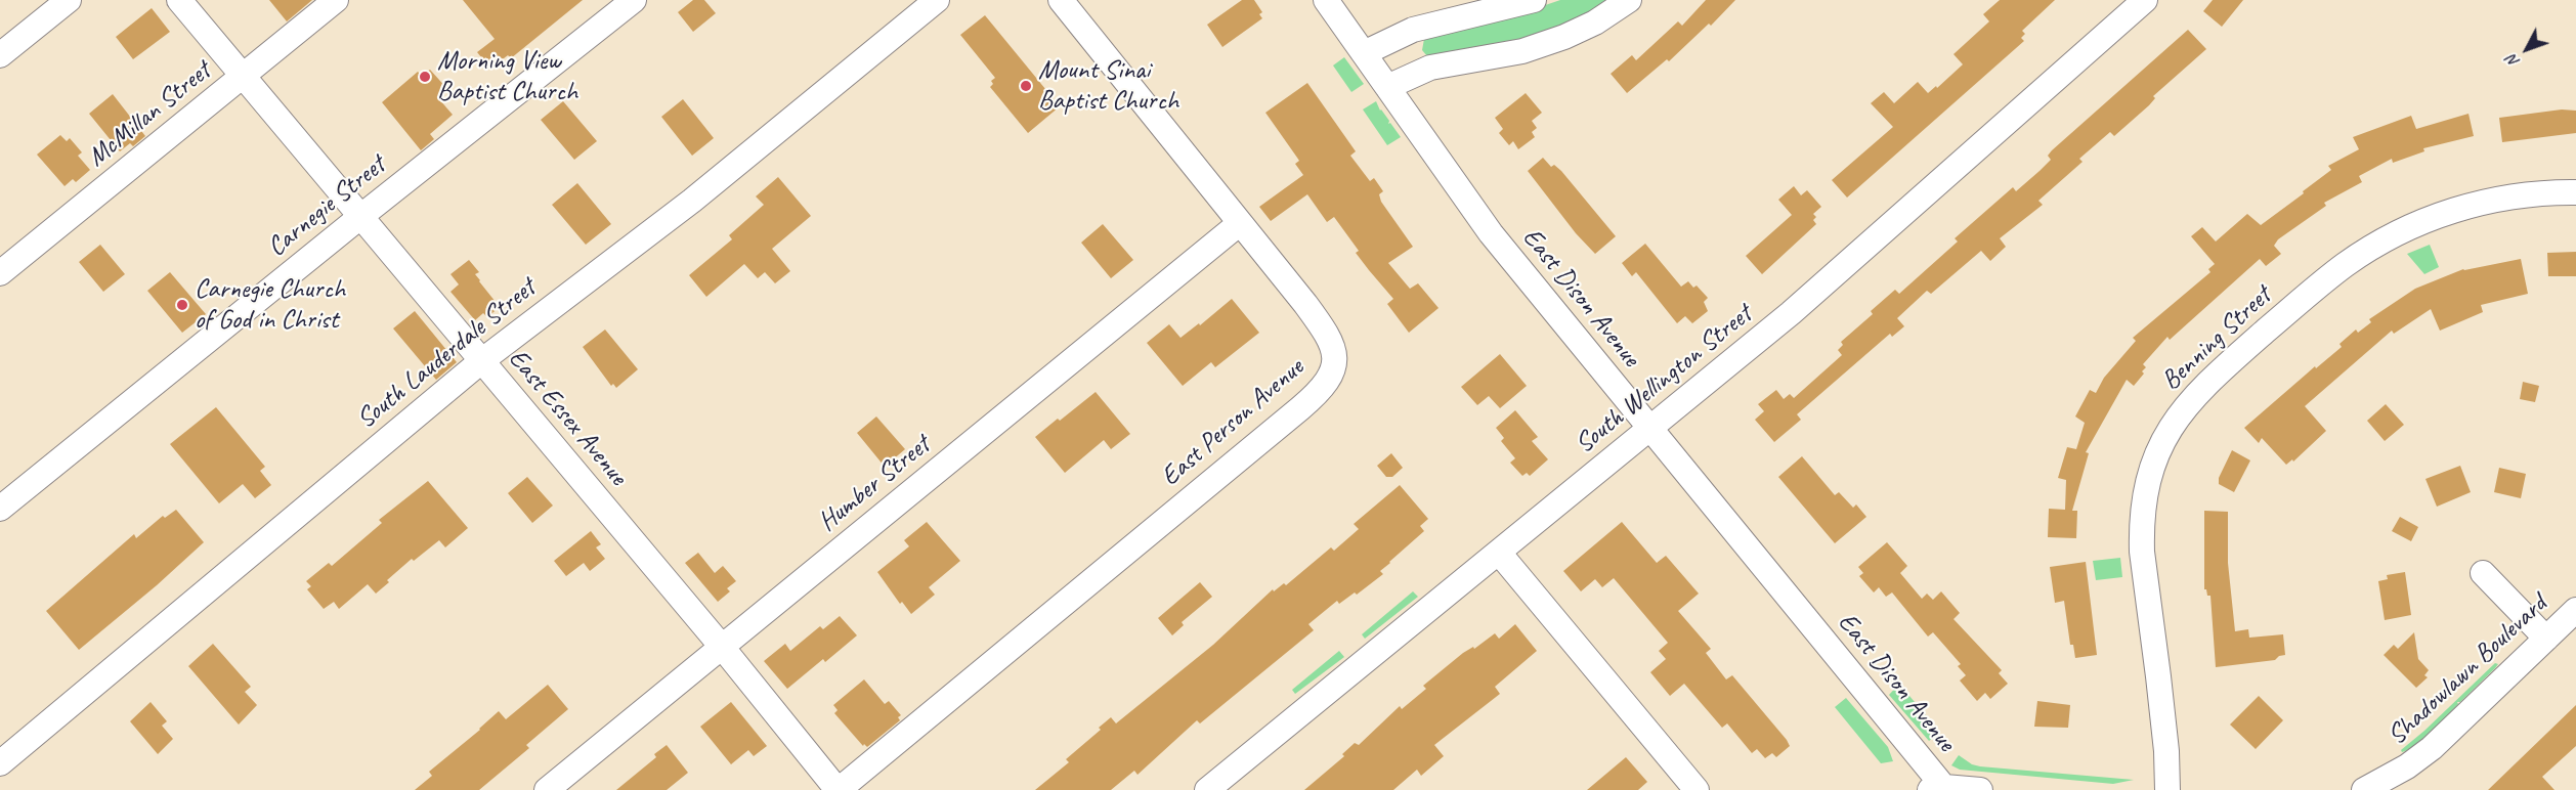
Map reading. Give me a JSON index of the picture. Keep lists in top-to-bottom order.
{
  "streets": {
    "street": [
      "McMillan Street",
      "Carnegie Street",
      "East Dison Avenue",
      "Benning Street",
      "South Lauderdale Street",
      "South Wellington Street",
      "East Essex Avenue",
      "East Person Avenue",
      "Humber Street",
      "Shadowlawn Boulevard"
    ]
  },
  "crossings": [
    ["McMillan Street", "East Essex Avenue"],
    ["Carnegie Street", "East Essex Avenue"],
    ["East Dison Avenue", "South Wellington Street"],
    ["South Lauderdale Street", "East Essex Avenue"],
    ["East Essex Avenue", "East Person Avenue"],
    ["East Essex Avenue", "Humber Street"],
    ["East Person Avenue", "Humber Street"]
  ],
  "places": ["Morning View Baptist Church", "Mount Sinai Baptist Church", "Carnegie Church of God in Christ"],
  "north": "bottom left"
}
